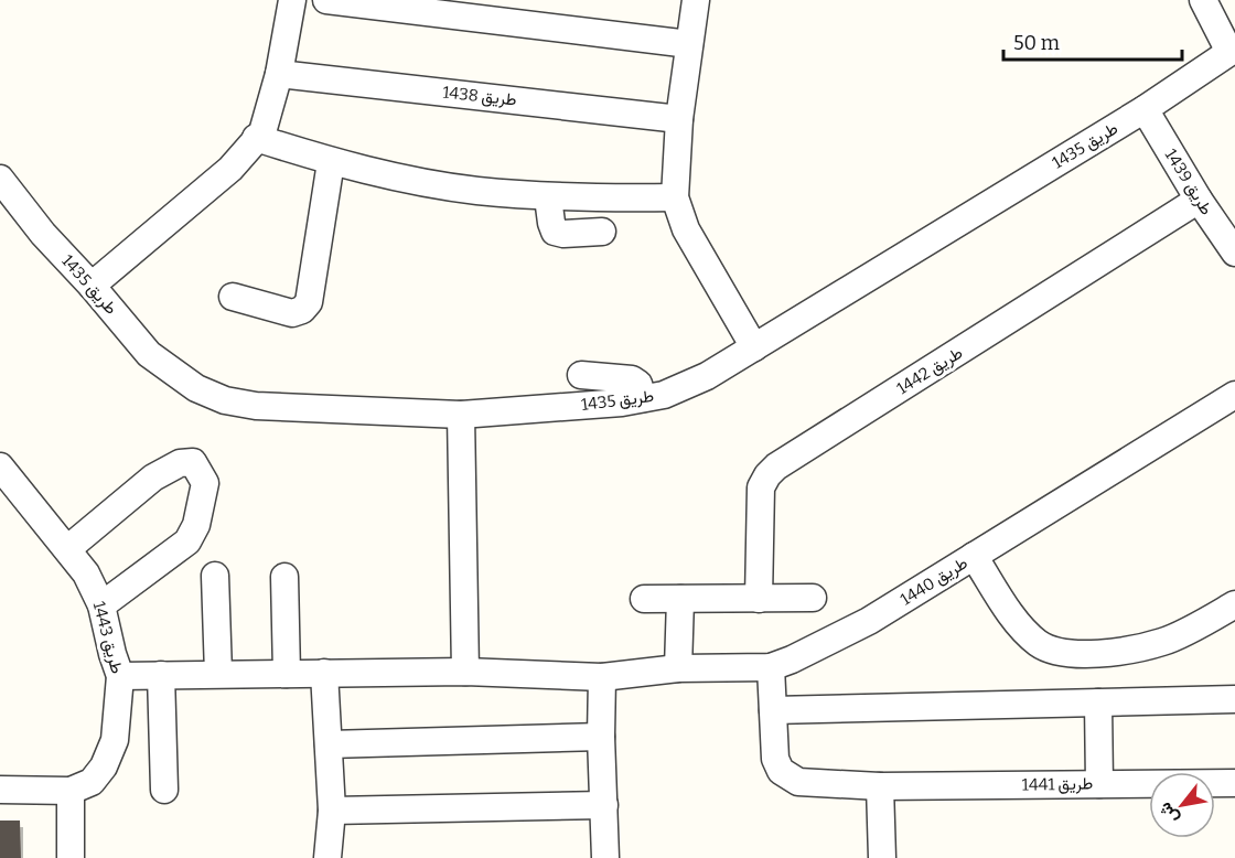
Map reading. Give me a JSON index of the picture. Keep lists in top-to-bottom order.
{
  "streets": {
    "street": [
      "طريق 1438",
      "طريق 1435",
      "طريق 1439",
      "طريق 1442",
      "طريق 1440",
      "طريق 1443",
      "طريق 1441"
    ]
  },
  "crossings": [
    ["طريق 1435", "طريق 1439"],
    ["طريق 1439", "طريق 1442"],
    ["طريق 1440", "طريق 1443"]
  ],
  "scale_bar": "50 m",
  "north": "bottom left"
}
